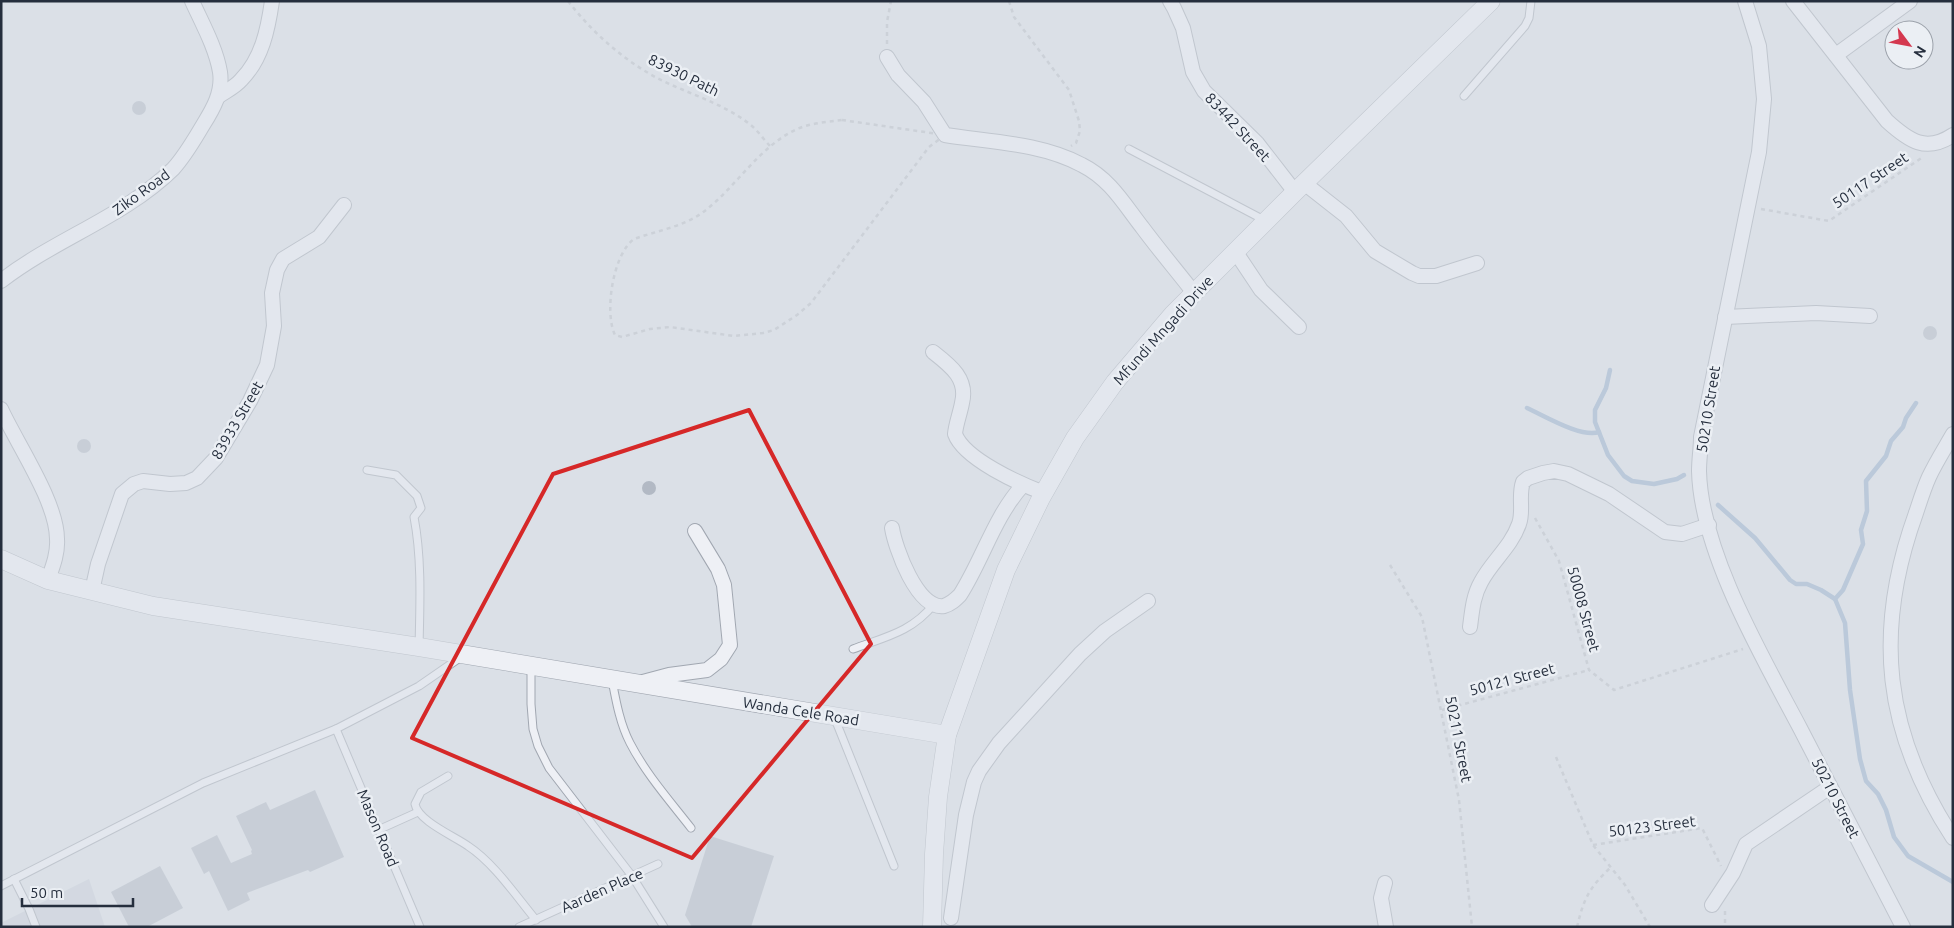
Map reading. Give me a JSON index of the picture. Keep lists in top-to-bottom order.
{
  "streets": {
    "street": [
      "83442 Street",
      "Ziko Road",
      "Mfundi Mngadi Drive",
      "50210 Street",
      "83933 Street",
      "Wanda Cele Road"
    ],
    "lane": ["Mason Road", "Aarden Place"],
    "path": [
      "83930 Path",
      "50117 Street",
      "50008 Street",
      "50121 Street",
      "50211 Street",
      "50123 Street"
    ]
  },
  "crossings": [
    ["83442 Street", "Mfundi Mngadi Drive"],
    ["50117 Street", "50210 Street"],
    ["Mfundi Mngadi Drive", "Wanda Cele Road"],
    ["50210 Street", "50008 Street"],
    ["83933 Street", "Wanda Cele Road"],
    ["50008 Street", "50121 Street"],
    ["50121 Street", "50211 Street"]
  ],
  "scale_bar": "50 m",
  "north": "bottom right"
}
